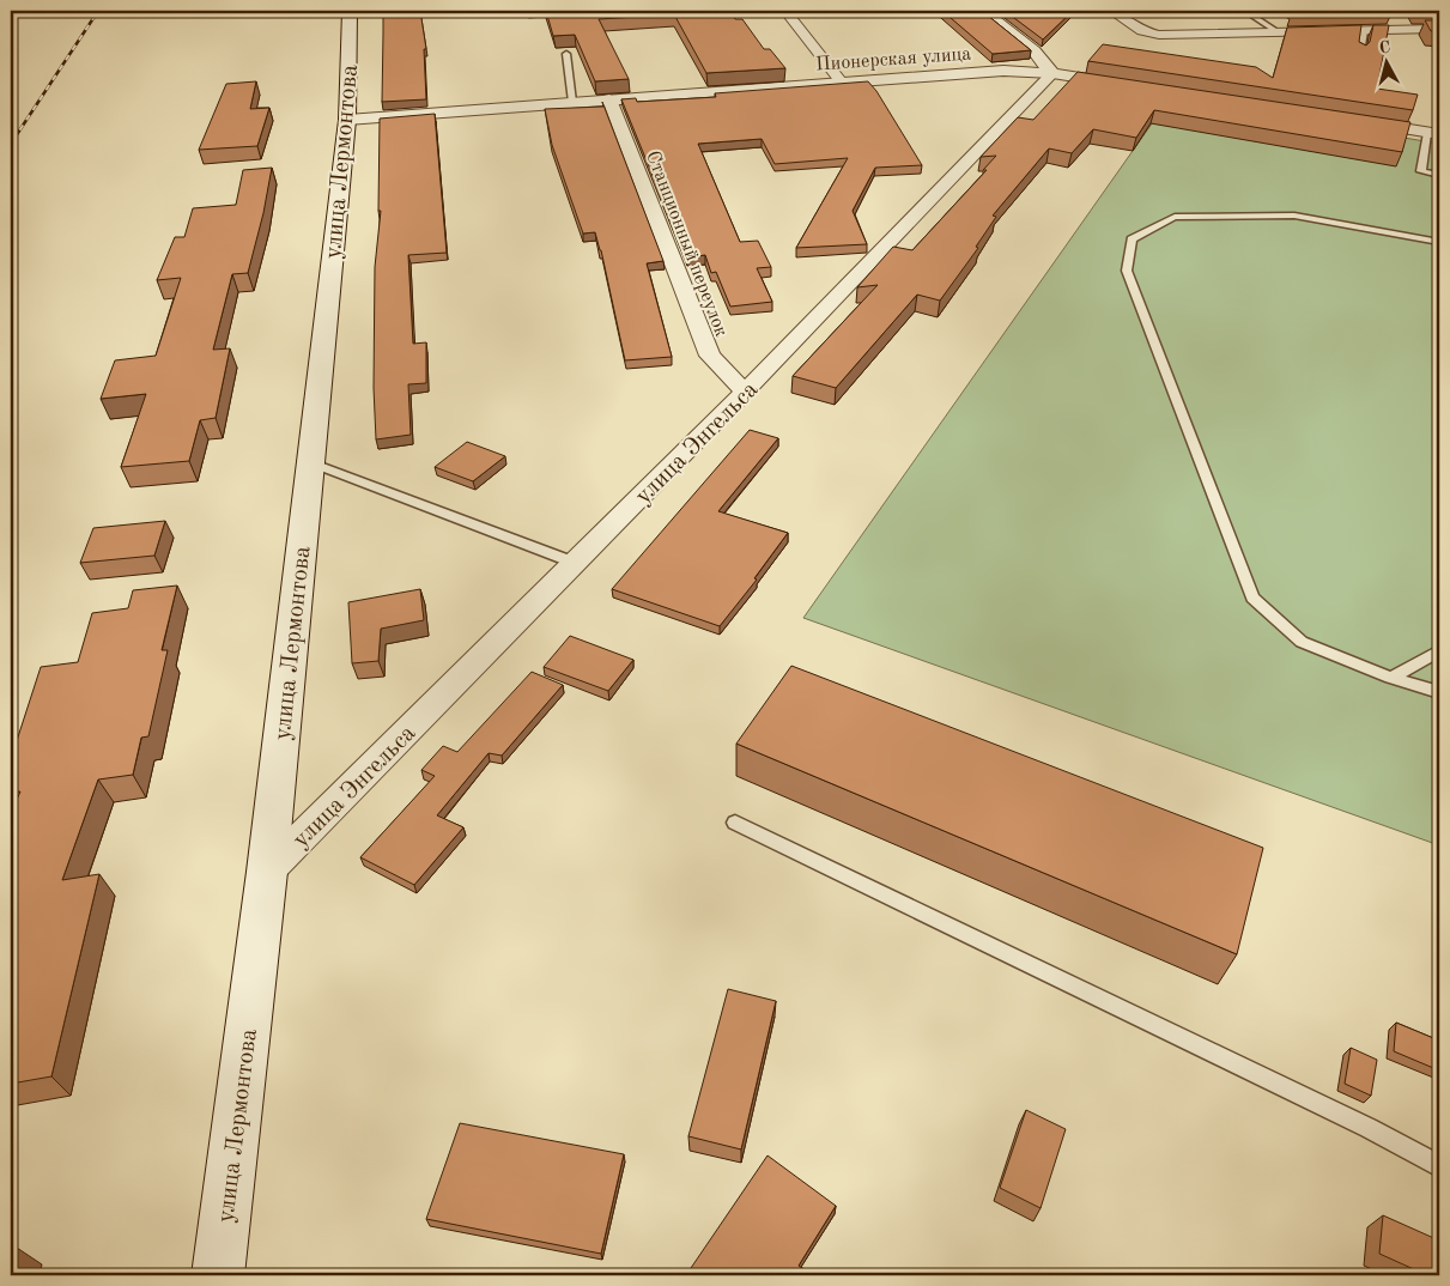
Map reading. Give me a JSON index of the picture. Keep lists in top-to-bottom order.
{
  "streets": {
    "main road": ["Пионерская улица", "улица Лермонтова"],
    "street": ["Станционный переулок", "улица Энгельса"]
  },
  "crossings": [
    ["Пионерская улица", "улица Лермонтова"],
    ["Пионерская улица", "Станционный переулок"],
    ["Пионерская улица", "улица Энгельса"],
    ["улица Лермонтова", "улица Энгельса"],
    ["Станционный переулок", "улица Энгельса"]
  ],
  "north": "top"
}
